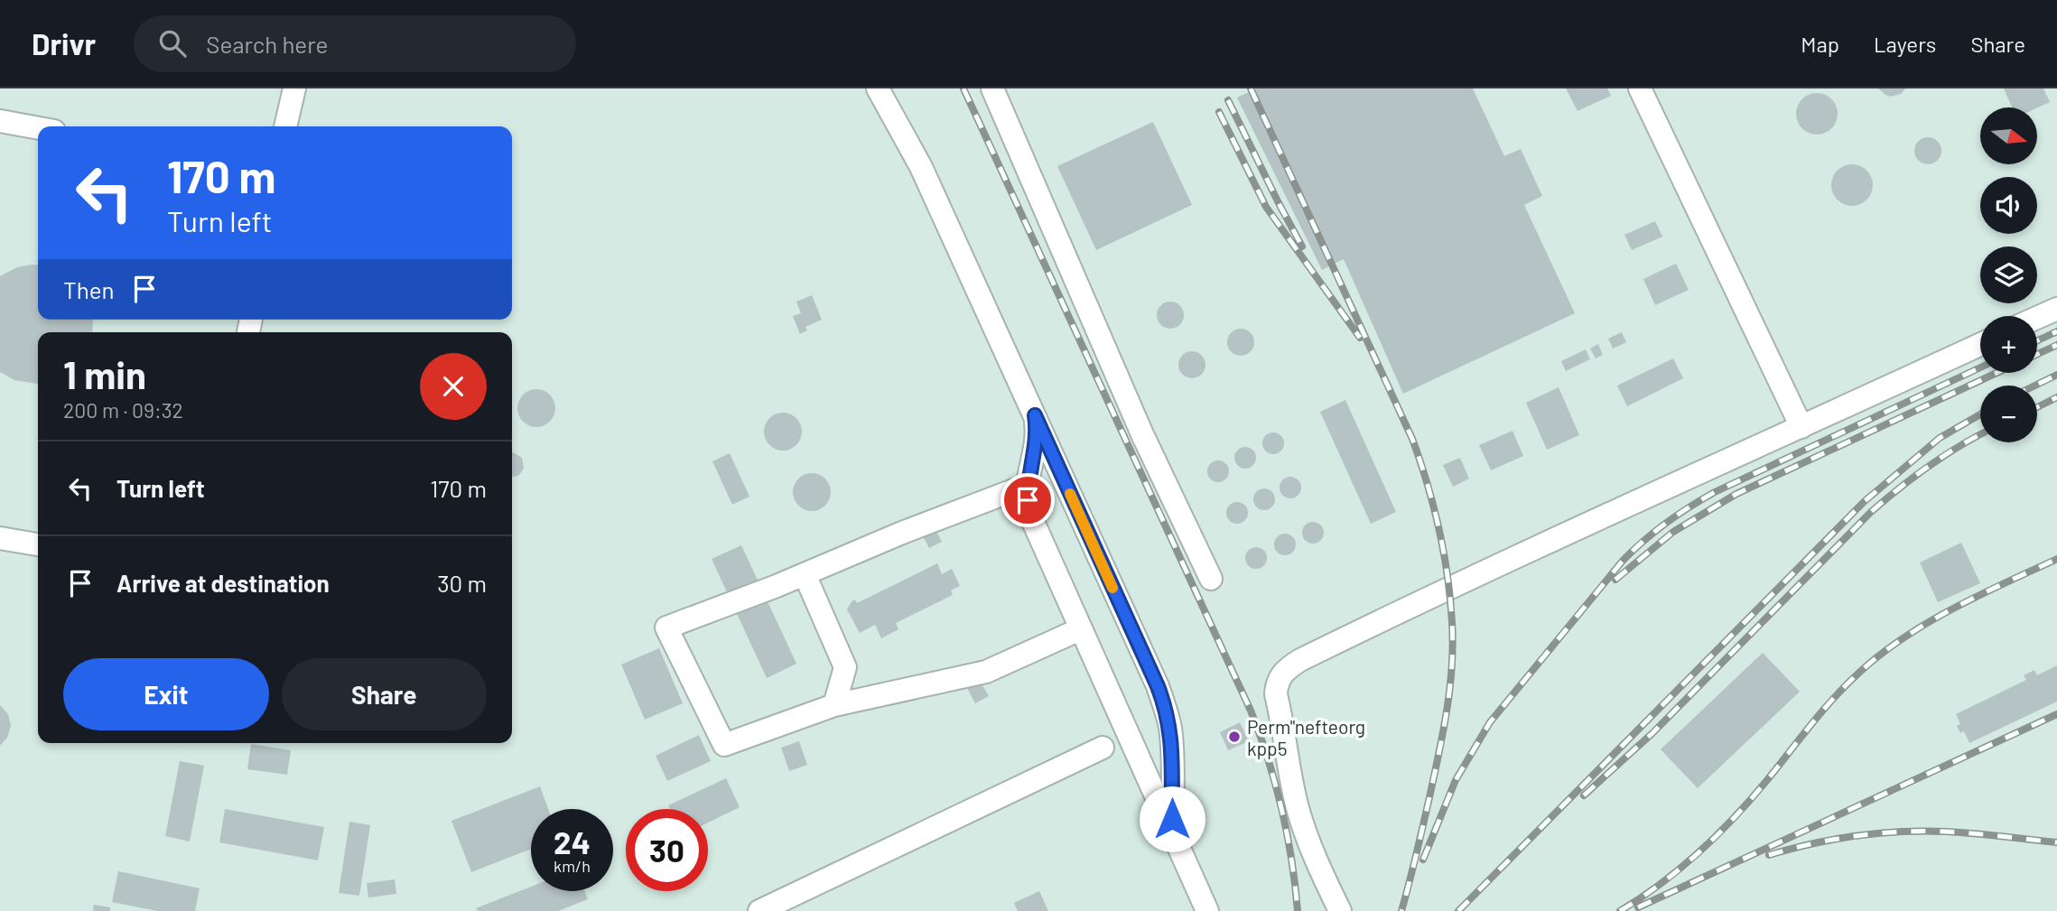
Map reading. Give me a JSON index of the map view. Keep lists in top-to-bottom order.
{
  "places": ["Perm\"nefteorg kpp5"],
  "north": "right",
  "page": {
    "header": "Drivr",
    "search": "Search here",
    "nav": ["Map", "Layers", "Share"],
    "map_buttons": ["+", "−"],
    "turn": ["170 m", "Turn left"],
    "then": "Then",
    "heading": ["1 min", "200 m · 09:32"],
    "list": [
      {
        "name": "Turn left",
        "value": "170 m"
      },
      {
        "name": "Arrive at destination",
        "value": "30 m"
      }
    ],
    "buttons": ["Exit", "Share"],
    "speed": "24 km/h",
    "limit": "30"
  }
}
